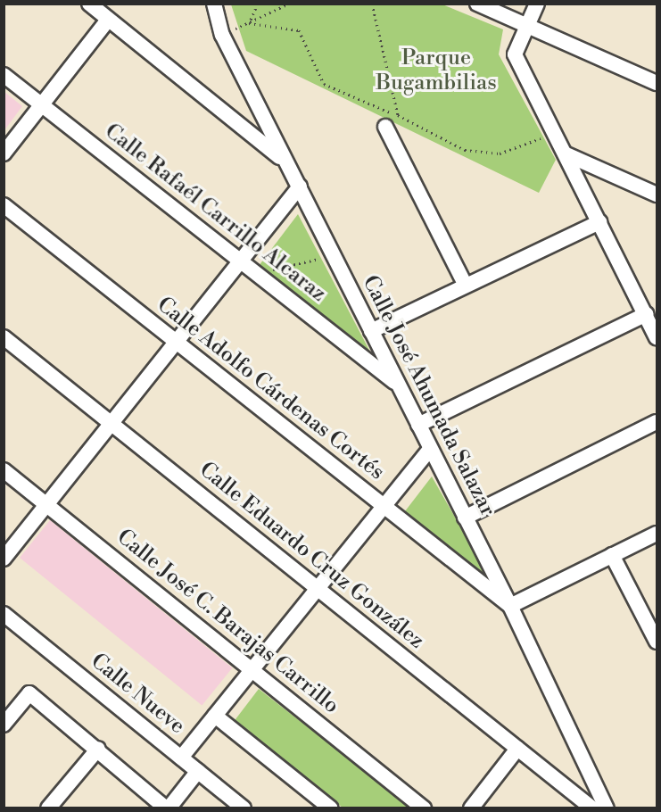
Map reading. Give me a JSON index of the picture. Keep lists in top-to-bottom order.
{
  "streets": {
    "street": [
      "Calle Rafaél Carrillo Alcaraz",
      "Calle Adolfo Cárdenas Cortés",
      "Calle José Ahumada Salazar",
      "Calle Eduardo Cruz González",
      "Calle José C. Barajas Carrillo",
      "Calle Nueve"
    ]
  },
  "crossings": [
    ["Calle Rafaél Carrillo Alcaraz", "Calle José Ahumada Salazar"],
    ["Calle Adolfo Cárdenas Cortés", "Calle José Ahumada Salazar"]
  ],
  "parks": ["Parque Bugambilias"]
}
